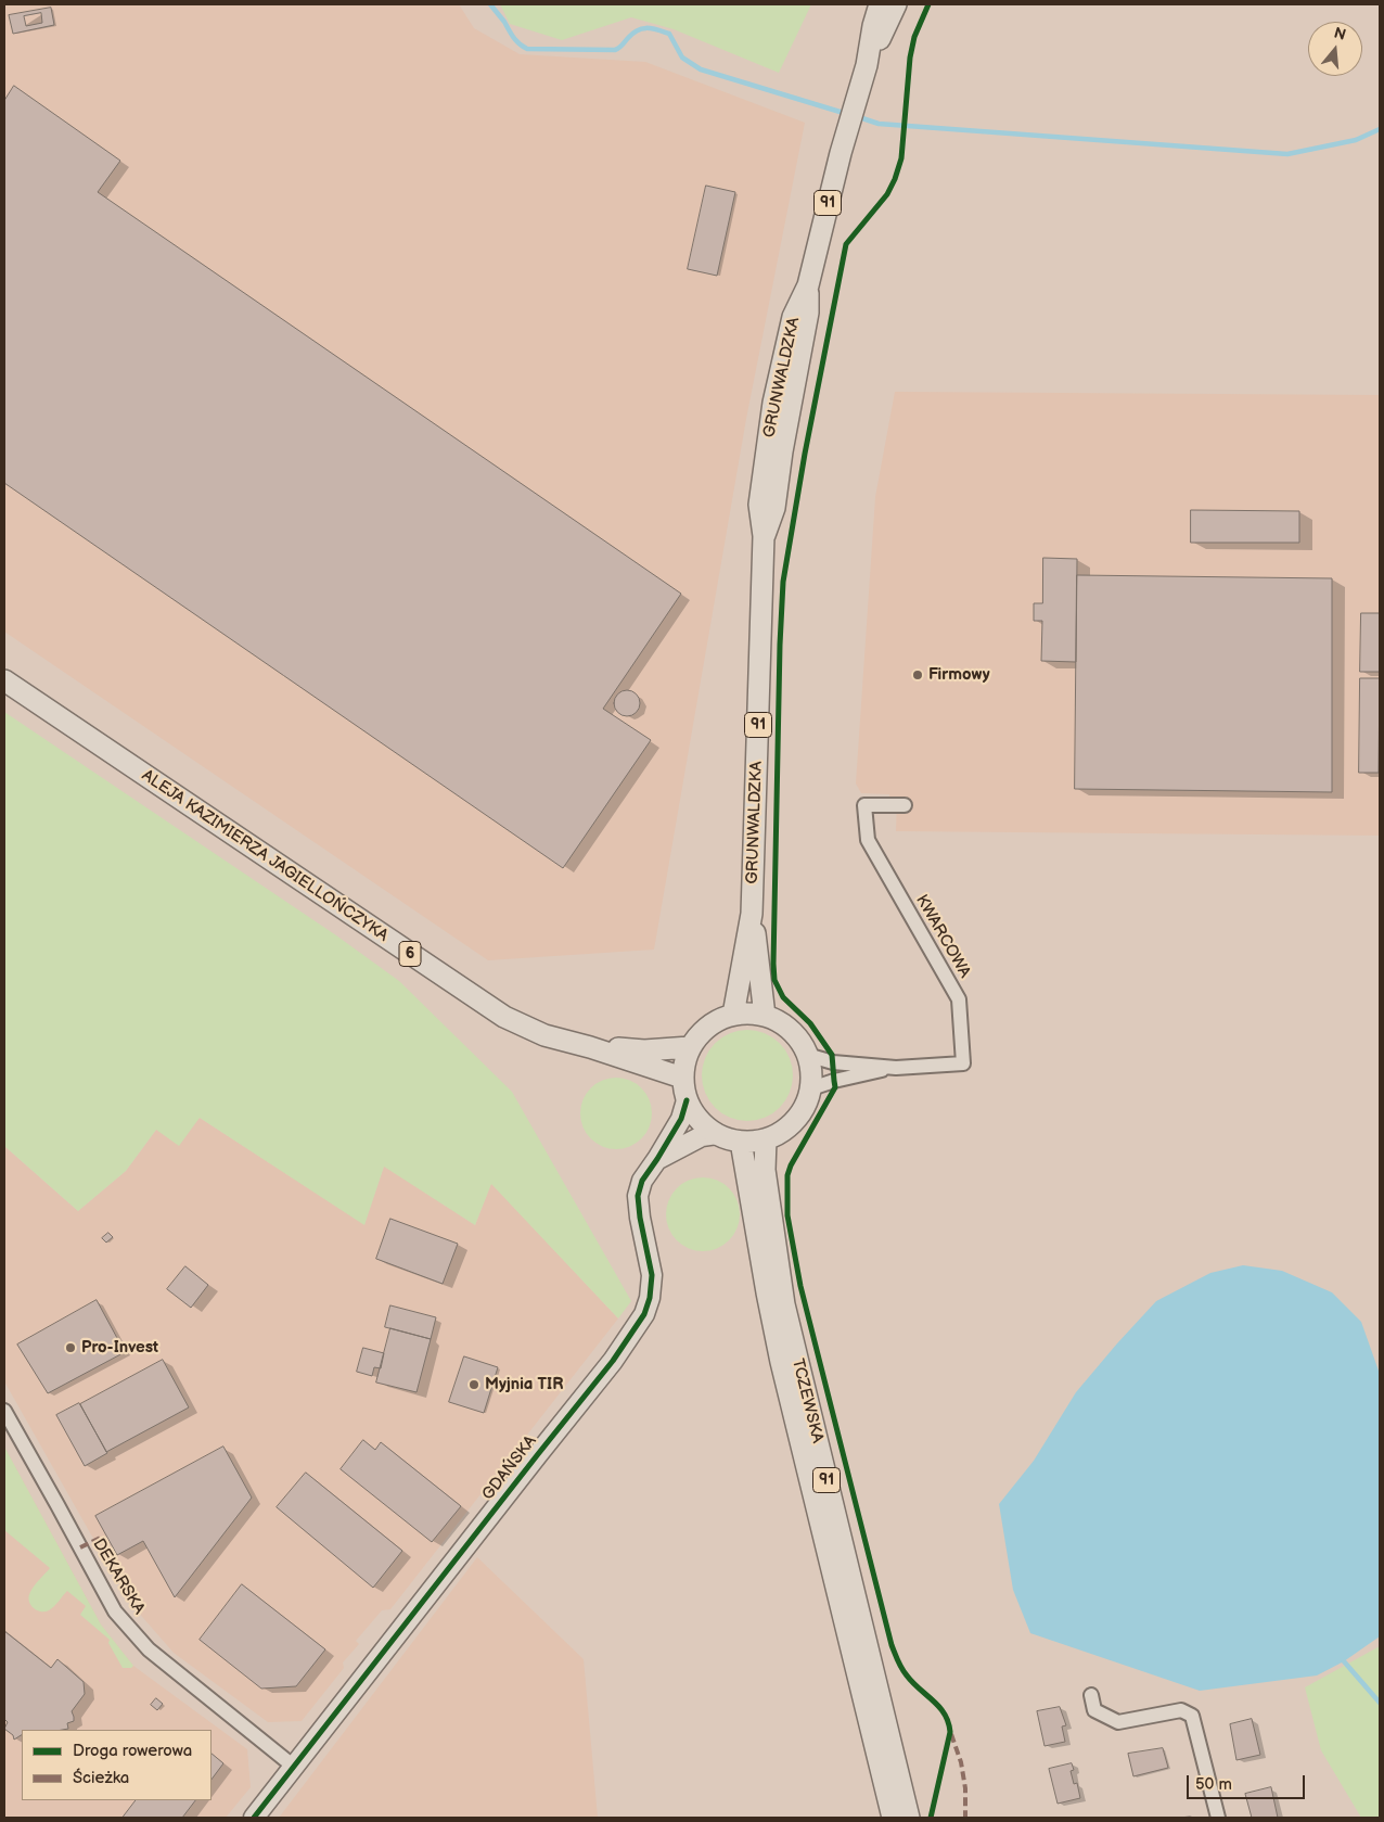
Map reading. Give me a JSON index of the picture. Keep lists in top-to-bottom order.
{
  "streets": {
    "main road": [
      "91",
      "GRUNWALDZKA",
      "ALEJA KAZIMIERZA JAGIELLOŃCZYKA",
      "6",
      "TCZEWSKA"
    ],
    "street": ["KWARCOWA", "GDAŃSKA", "DEKARSKA"]
  },
  "crossings": [
    ["GRUNWALDZKA", "ALEJA KAZIMIERZA JAGIELLOŃCZYKA"],
    ["GRUNWALDZKA", "KWARCOWA"],
    ["GRUNWALDZKA", "TCZEWSKA"],
    ["GRUNWALDZKA", "GDAŃSKA"],
    ["ALEJA KAZIMIERZA JAGIELLOŃCZYKA", "KWARCOWA"],
    ["ALEJA KAZIMIERZA JAGIELLOŃCZYKA", "TCZEWSKA"],
    ["ALEJA KAZIMIERZA JAGIELLOŃCZYKA", "GDAŃSKA"],
    ["KWARCOWA", "TCZEWSKA"],
    ["KWARCOWA", "GDAŃSKA"],
    ["TCZEWSKA", "GDAŃSKA"],
    ["GDAŃSKA", "DEKARSKA"]
  ],
  "places": ["Firmowy", "Pro-Invest", "Myjnia TIR"],
  "legend": ["Droga rowerowa", "Ścieżka"],
  "scale_bar": "50 m",
  "north": "top"
}
